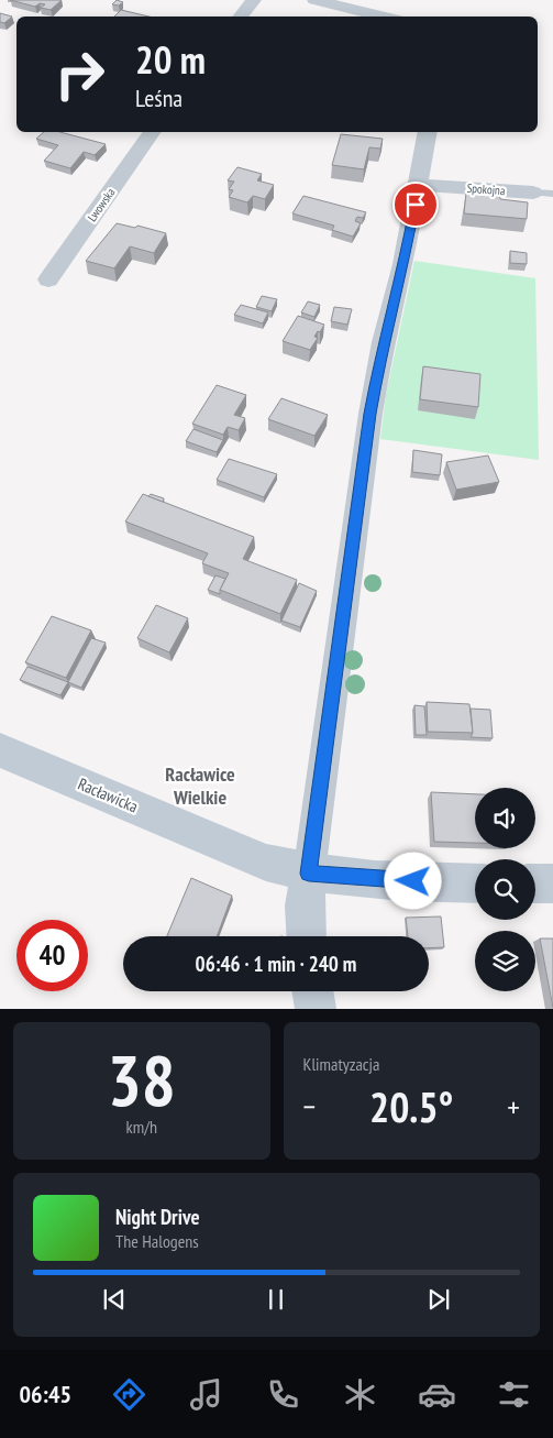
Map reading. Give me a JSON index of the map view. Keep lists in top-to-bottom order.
{
  "streets": {
    "street": ["Spokojna", "Lwowska", "Racławicka"]
  },
  "districts": ["Racławice Wielkie"],
  "page": {
    "turn": ["20 m", "Leśna"],
    "limit": "40",
    "trip": "06:46 · 1 min · 240 m",
    "tile": [
      ["38", "km/h"],
      "Klimatyzacja"
    ],
    "heat": ["−", "20.5°", "+"],
    "song": ["Night Drive", "The Halogens"],
    "tabs": "06:45"
  }
}
